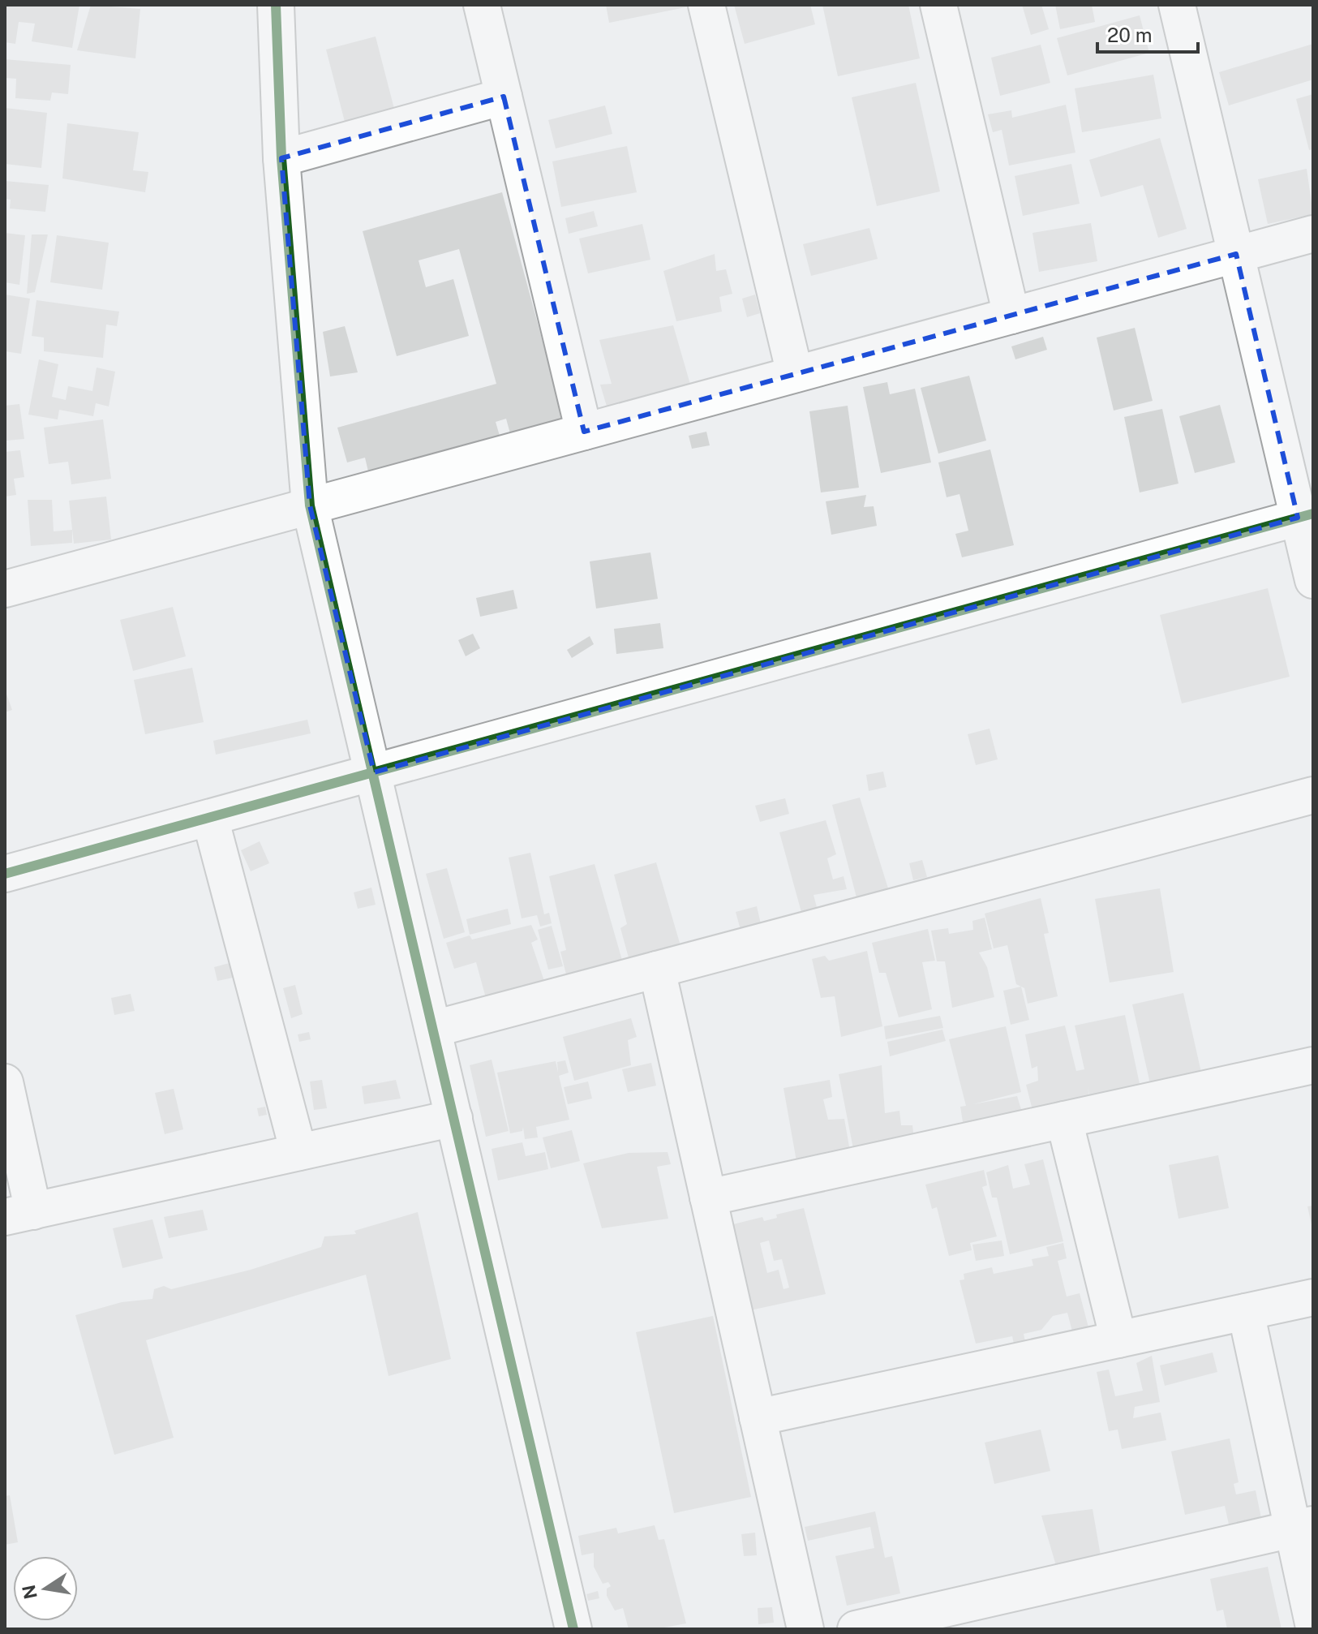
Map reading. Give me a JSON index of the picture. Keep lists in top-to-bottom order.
{
  "scale_bar": "20 m",
  "north": "left"
}
